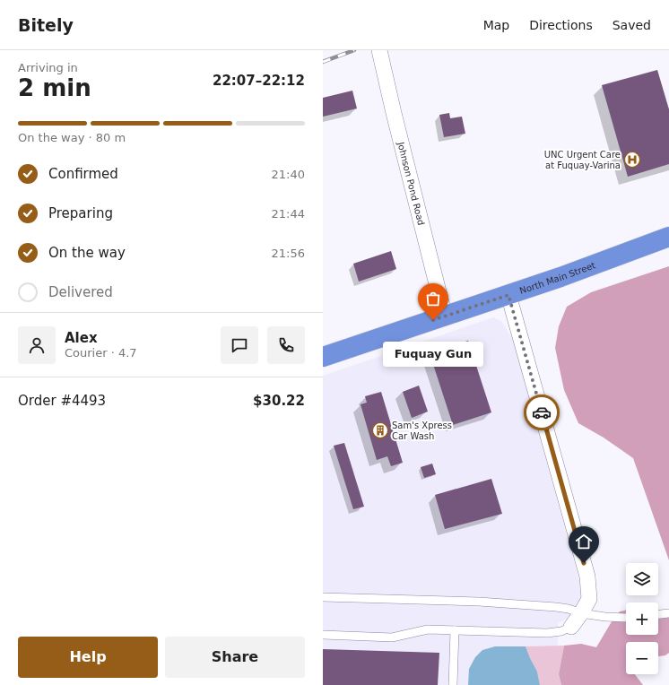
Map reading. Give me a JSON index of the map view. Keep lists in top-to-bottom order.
{
  "streets": {
    "highway": ["North Main Street"],
    "street": ["Johnson Pond Road"]
  },
  "crossings": [
    ["Johnson Pond Road", "North Main Street"]
  ],
  "places": {
    "hospital": ["UNC Urgent Care at Fuquay-Varina"],
    "other": ["Fuquay Gun"],
    "building": ["Sam's Xpress Car Wash"]
  },
  "page": {
    "header": "Bitely",
    "nav": ["Map", "Directions", "Saved"],
    "heading": ["2 min", "Arriving in", "22:07–22:12"],
    "panel": [
      "Alex",
      "Courier · 4.7",
      "Order #4493",
      "$30.22"
    ],
    "bar": "On the way · 80 m",
    "list": [
      ["Confirmed", "21:40"],
      ["Preparing", "21:44"],
      ["On the way", "21:56"],
      "Delivered"
    ],
    "bubble": "Fuquay Gun",
    "map_buttons": ["+", "−"],
    "buttons": ["Help", "Share"]
  }
}
